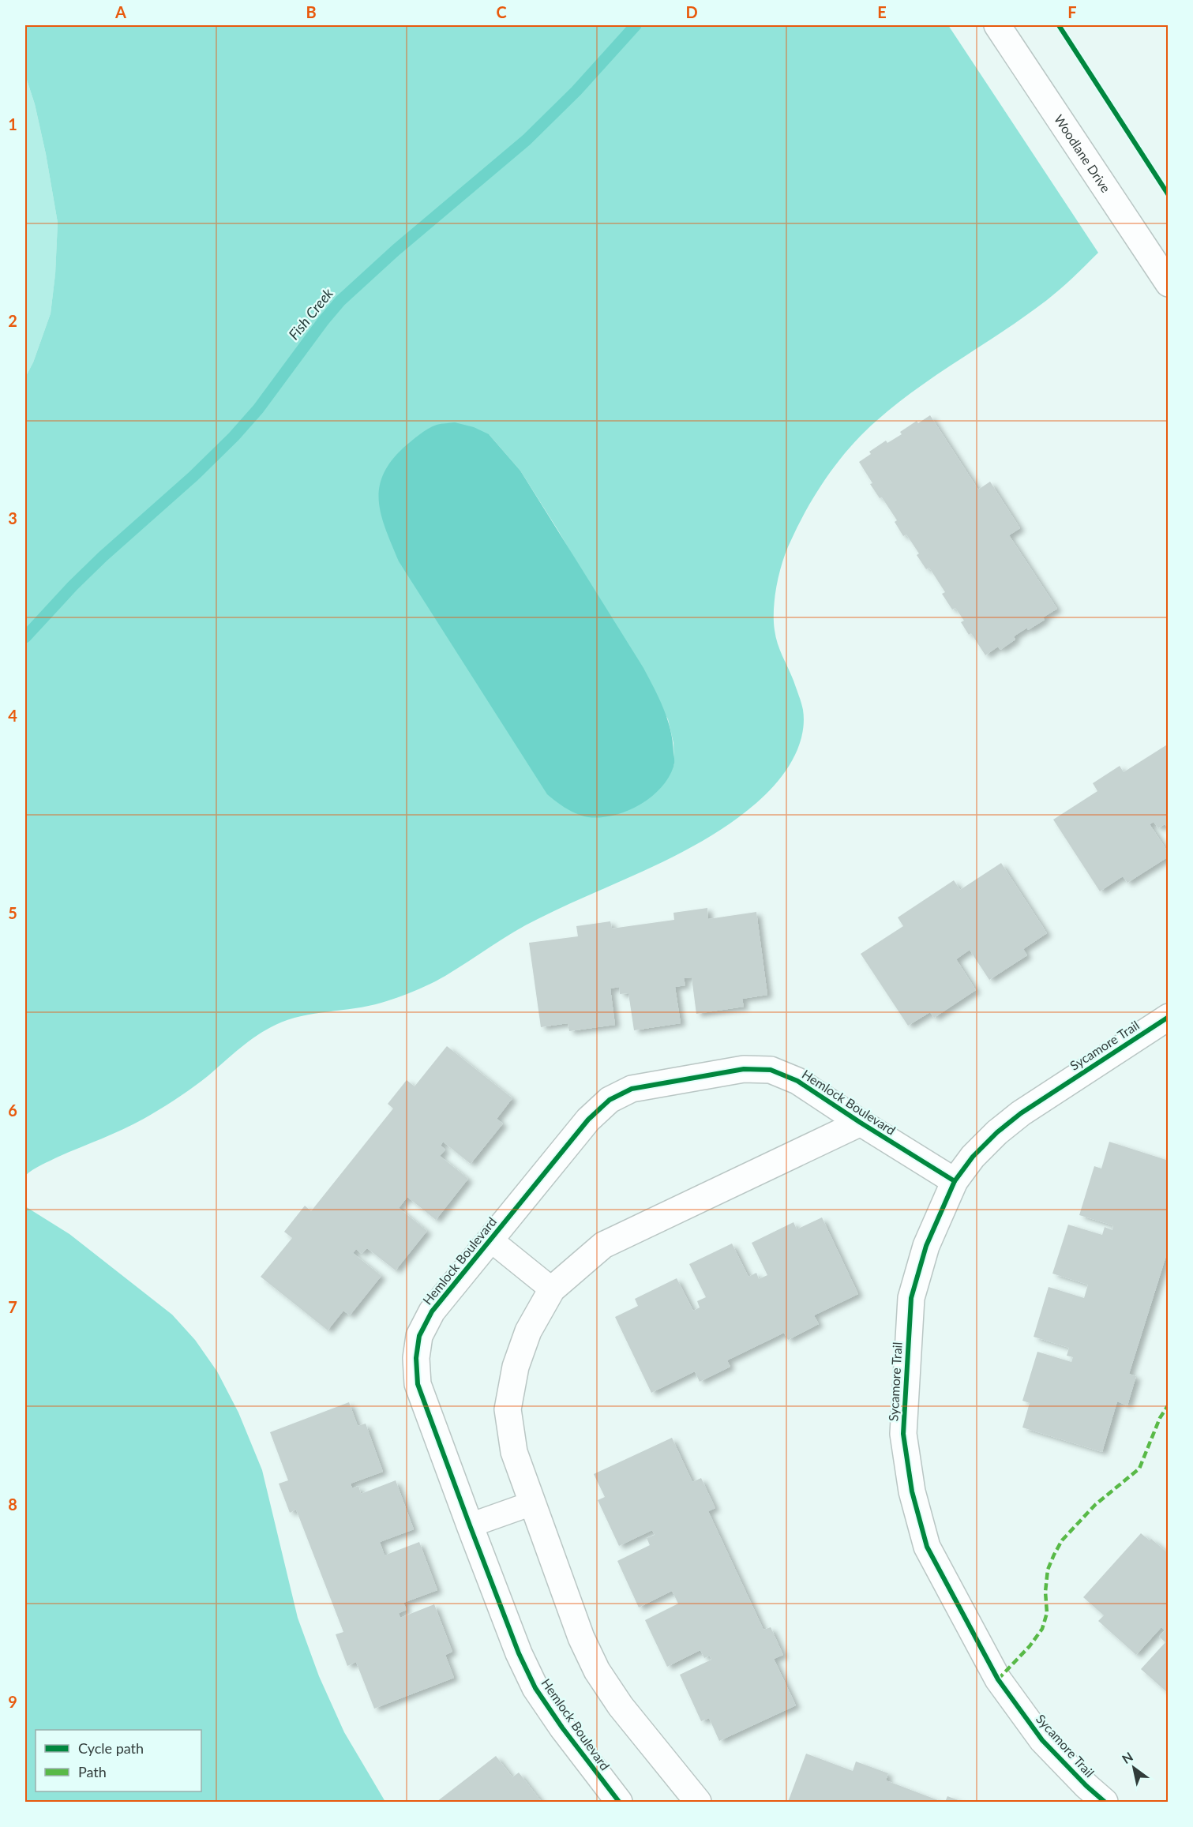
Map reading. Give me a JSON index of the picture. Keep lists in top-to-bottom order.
{
  "streets": {
    "street": ["Woodlane Drive", "Sycamore Trail", "Hemlock Boulevard"]
  },
  "crossings": [
    ["Sycamore Trail", "Hemlock Boulevard"]
  ],
  "water": ["Fish Creek"],
  "legend": ["Cycle path", "Path"],
  "north": "top left",
  "grid": {
    "columns": [
      "A",
      "B",
      "C",
      "D",
      "E",
      "F"
    ],
    "rows": [
      "1",
      "2",
      "3",
      "4",
      "5",
      "6",
      "7",
      "8",
      "9"
    ]
  }
}
